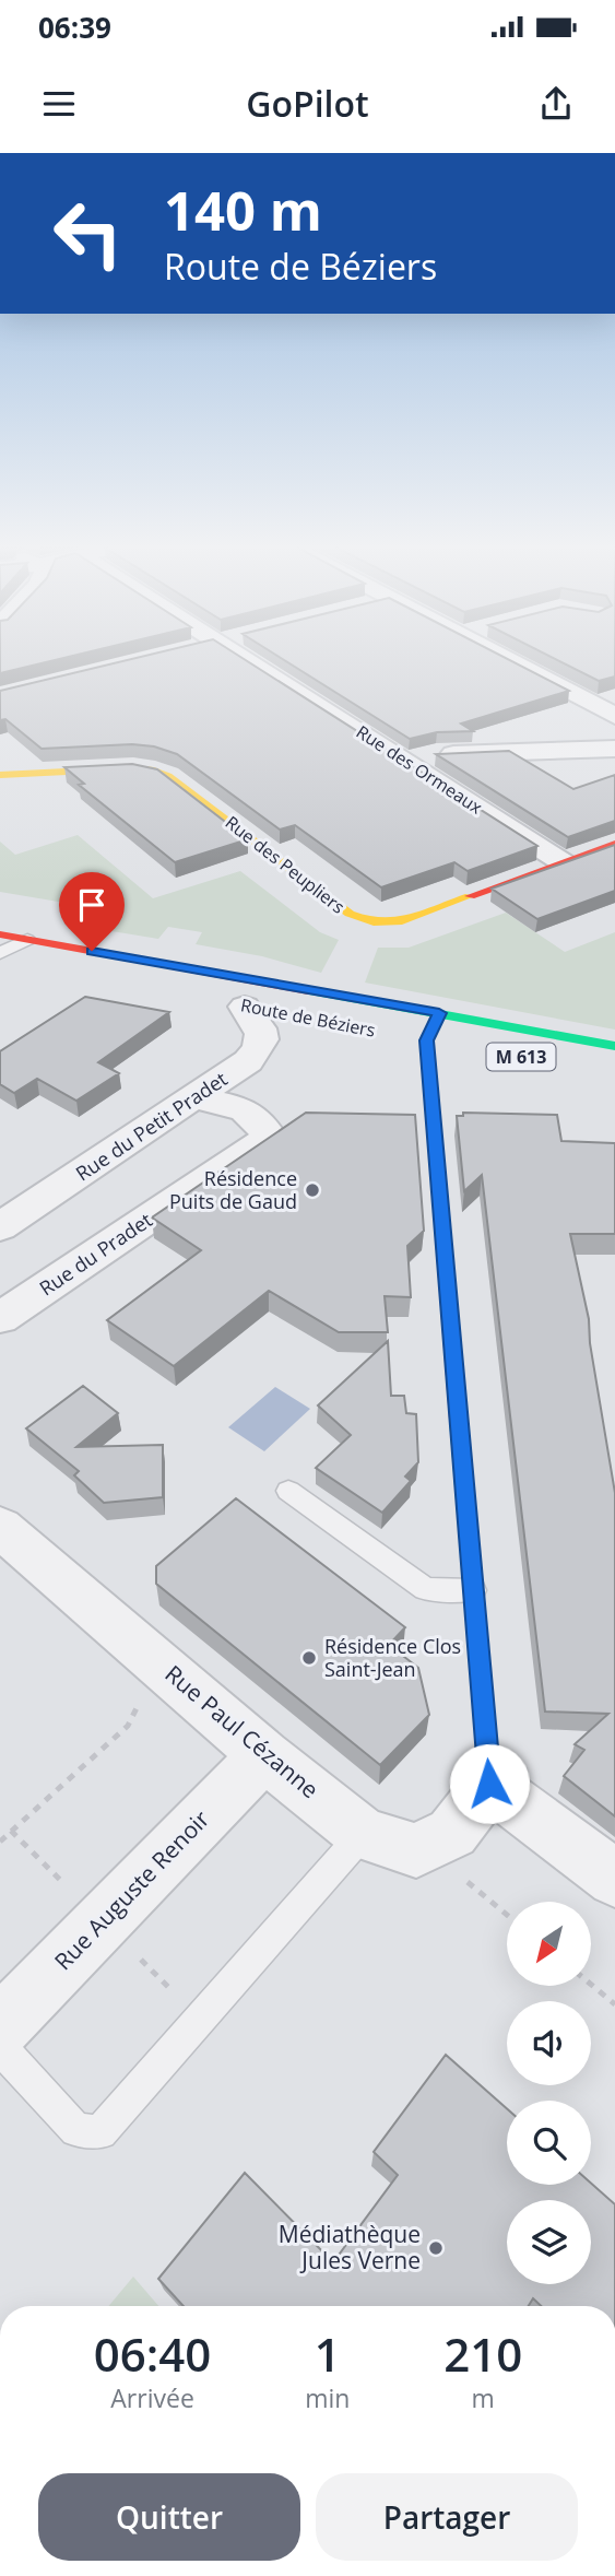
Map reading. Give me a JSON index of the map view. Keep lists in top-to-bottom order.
{
  "streets": {
    "street": [
      "Rue des Ormeaux",
      "Rue des Peupliers",
      "Route de Béziers",
      "M 613",
      "Rue du Petit Pradet",
      "Rue du Pradet",
      "Rue Paul Cézanne",
      "Rue Auguste Renoir"
    ]
  },
  "crossings": [
    ["Rue des Ormeaux", "Rue des Peupliers"],
    ["Rue du Petit Pradet", "Rue du Pradet"],
    ["Rue Paul Cézanne", "Rue Auguste Renoir"]
  ],
  "places": ["Résidence Puits de Gaud", "Résidence Clos Saint-Jean", "Médiathèque Jules Verne"],
  "north": "bottom left",
  "page": {
    "status": "06:39",
    "header": "GoPilot",
    "turn": ["140 m", "Route de Béziers"],
    "eta": [
      "06:40",
      "Arrivée",
      "1",
      "min",
      "210",
      "m"
    ],
    "buttons": ["Quitter", "Partager"]
  }
}
